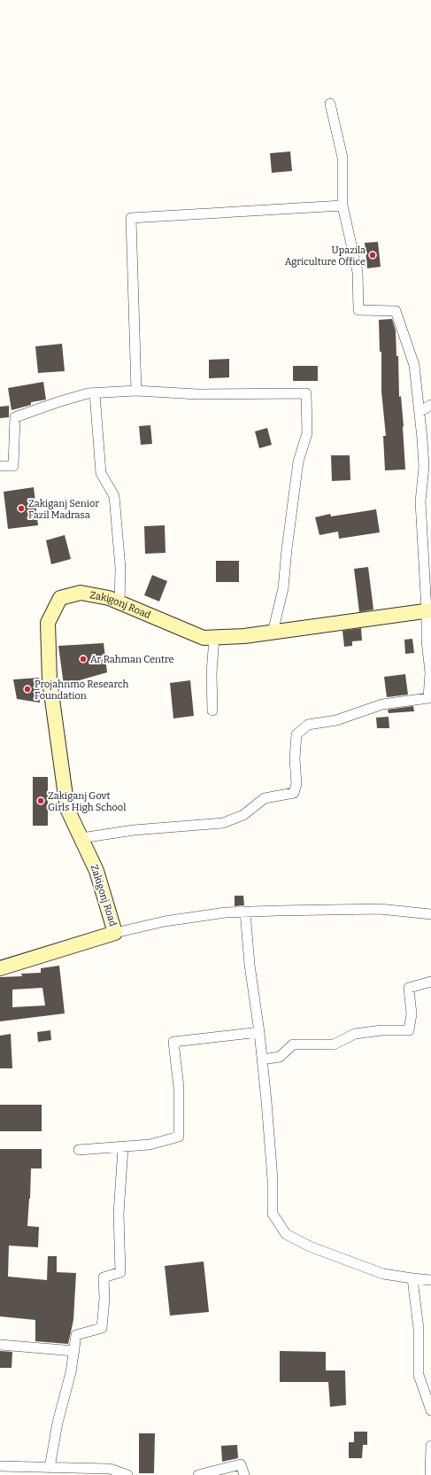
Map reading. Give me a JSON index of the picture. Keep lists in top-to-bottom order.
{
  "streets": {
    "main road": ["Zakigonj Road"]
  },
  "places": [
    "Upazila Agriculture Office",
    "Zakiganj Senior Fazil Madrasa",
    "Ar Rahman Centre",
    "Projahnmo Research Foundation",
    "Zakiganj Govt Girls High School"
  ]
}
